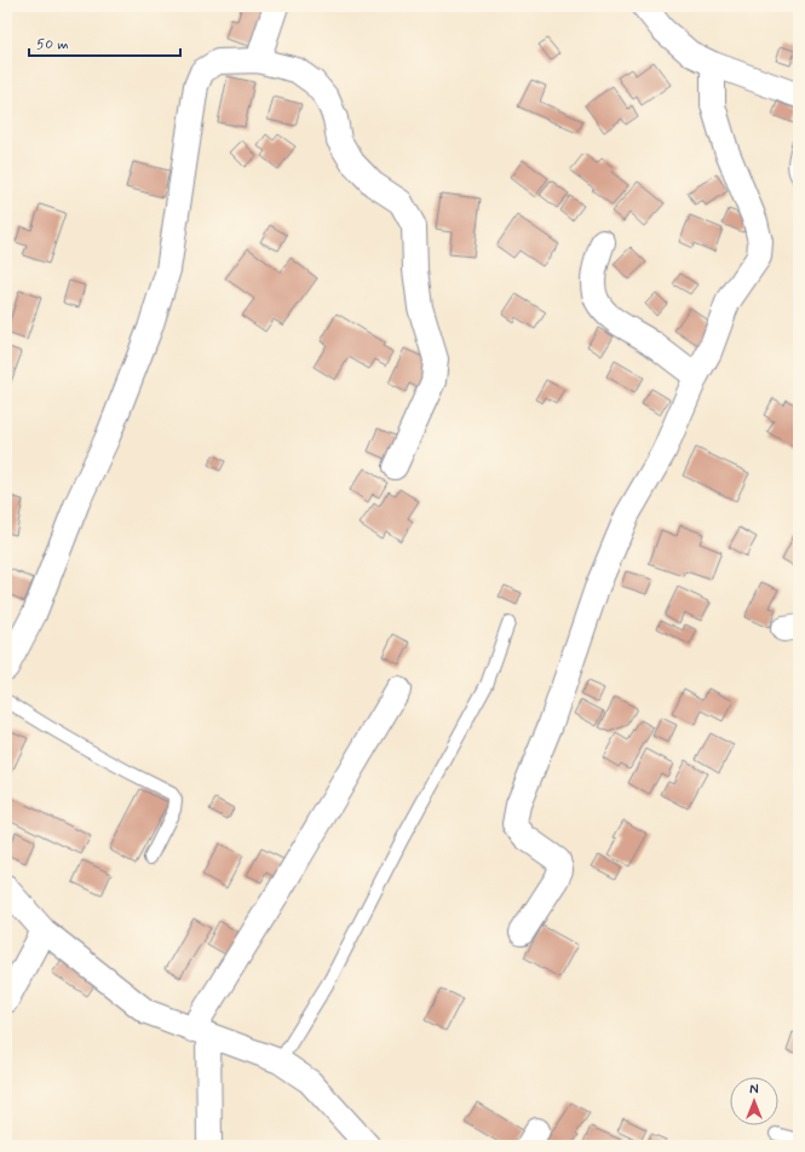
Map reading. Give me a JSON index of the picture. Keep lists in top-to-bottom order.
{
  "scale_bar": "50 m",
  "north": "top"
}
